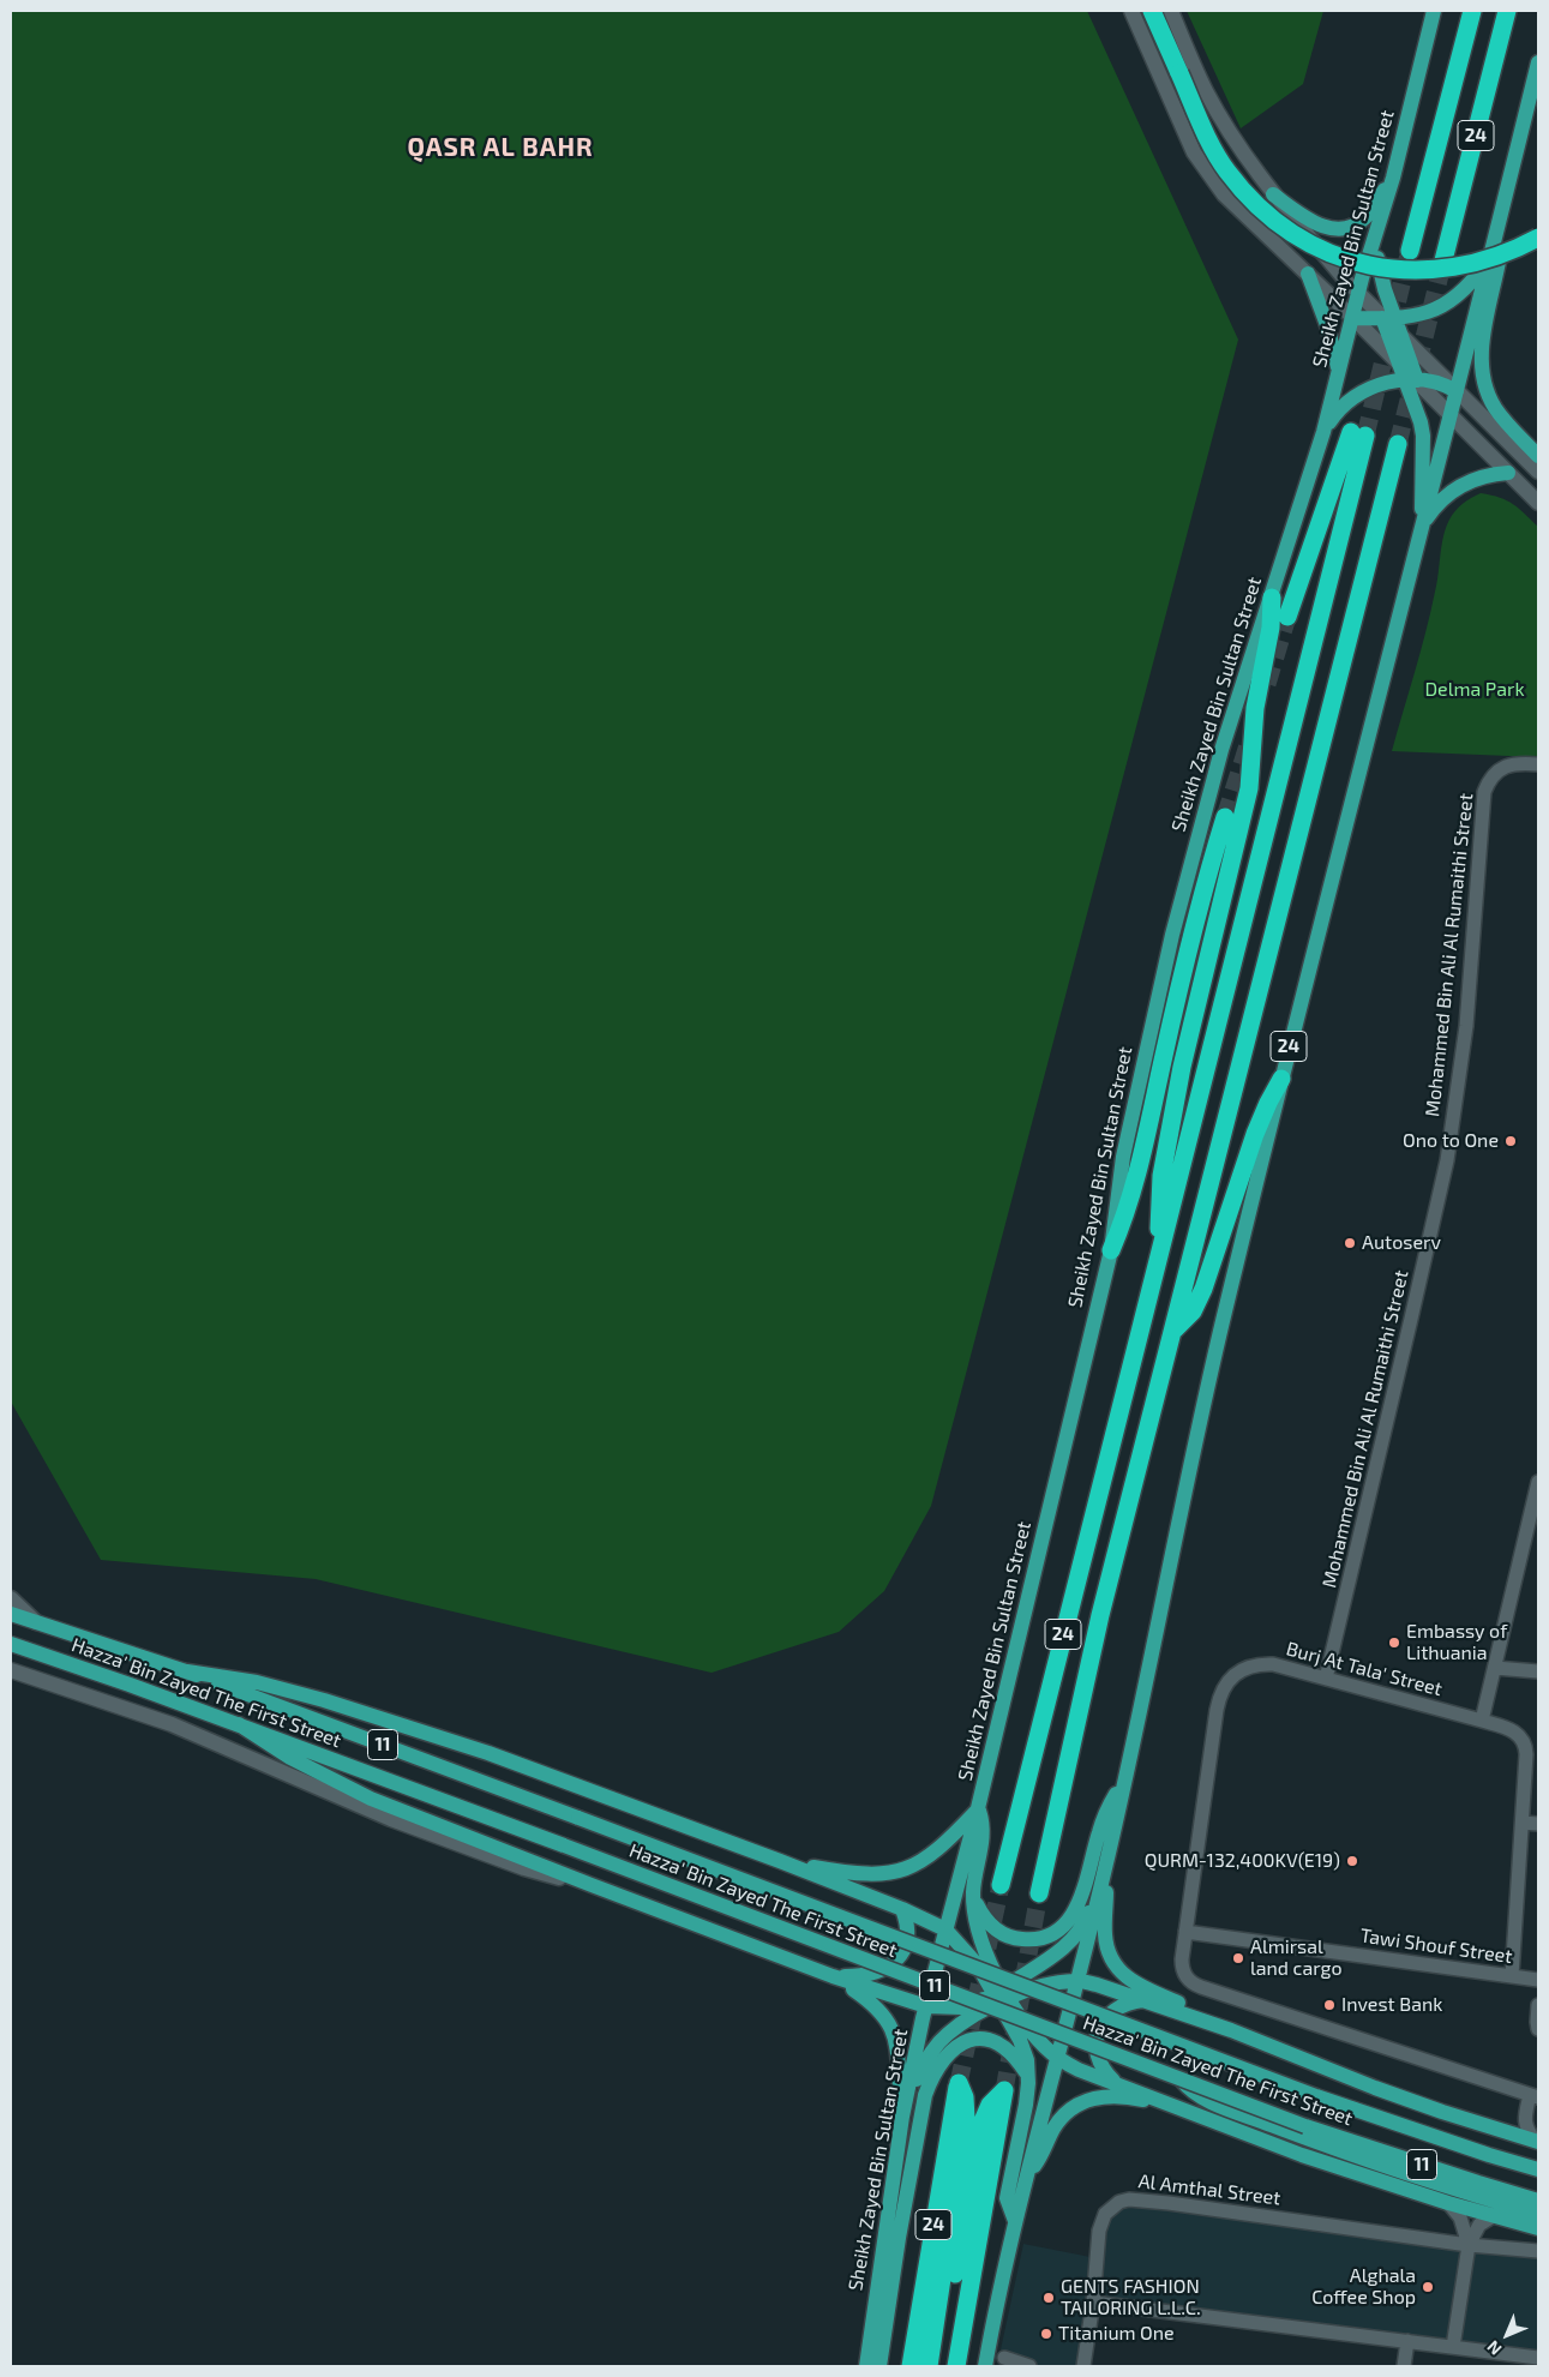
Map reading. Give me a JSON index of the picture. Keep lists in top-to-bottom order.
{
  "streets": {
    "highway": ["24"],
    "main road": ["Sheikh Zayed Bin Sultan Street", "Hazza' Bin Zayed The First Street", "11"],
    "street": [
      "Mohammed Bin Ali Al Rumaithi Street",
      "Burj At Tala' Street",
      "Tawi Shouf Street",
      "Al Amthal Street"
    ]
  },
  "crossings": [
    ["24", "Sheikh Zayed Bin Sultan Street"],
    ["Mohammed Bin Ali Al Rumaithi Street", "Burj At Tala' Street"],
    ["Burj At Tala' Street", "Tawi Shouf Street"]
  ],
  "districts": ["QASR AL BAHR"],
  "parks": ["Delma Park"],
  "places": [
    "Ono to One",
    "Autoserv",
    "Embassy of Lithuania",
    "QURM-132,400KV(E19)",
    "Almirsal land cargo",
    "Invest Bank",
    "Alghala Coffee Shop",
    "GENTS FASHION TAILORING L.L.C.",
    "Titanium One"
  ],
  "north": "bottom left"
}
